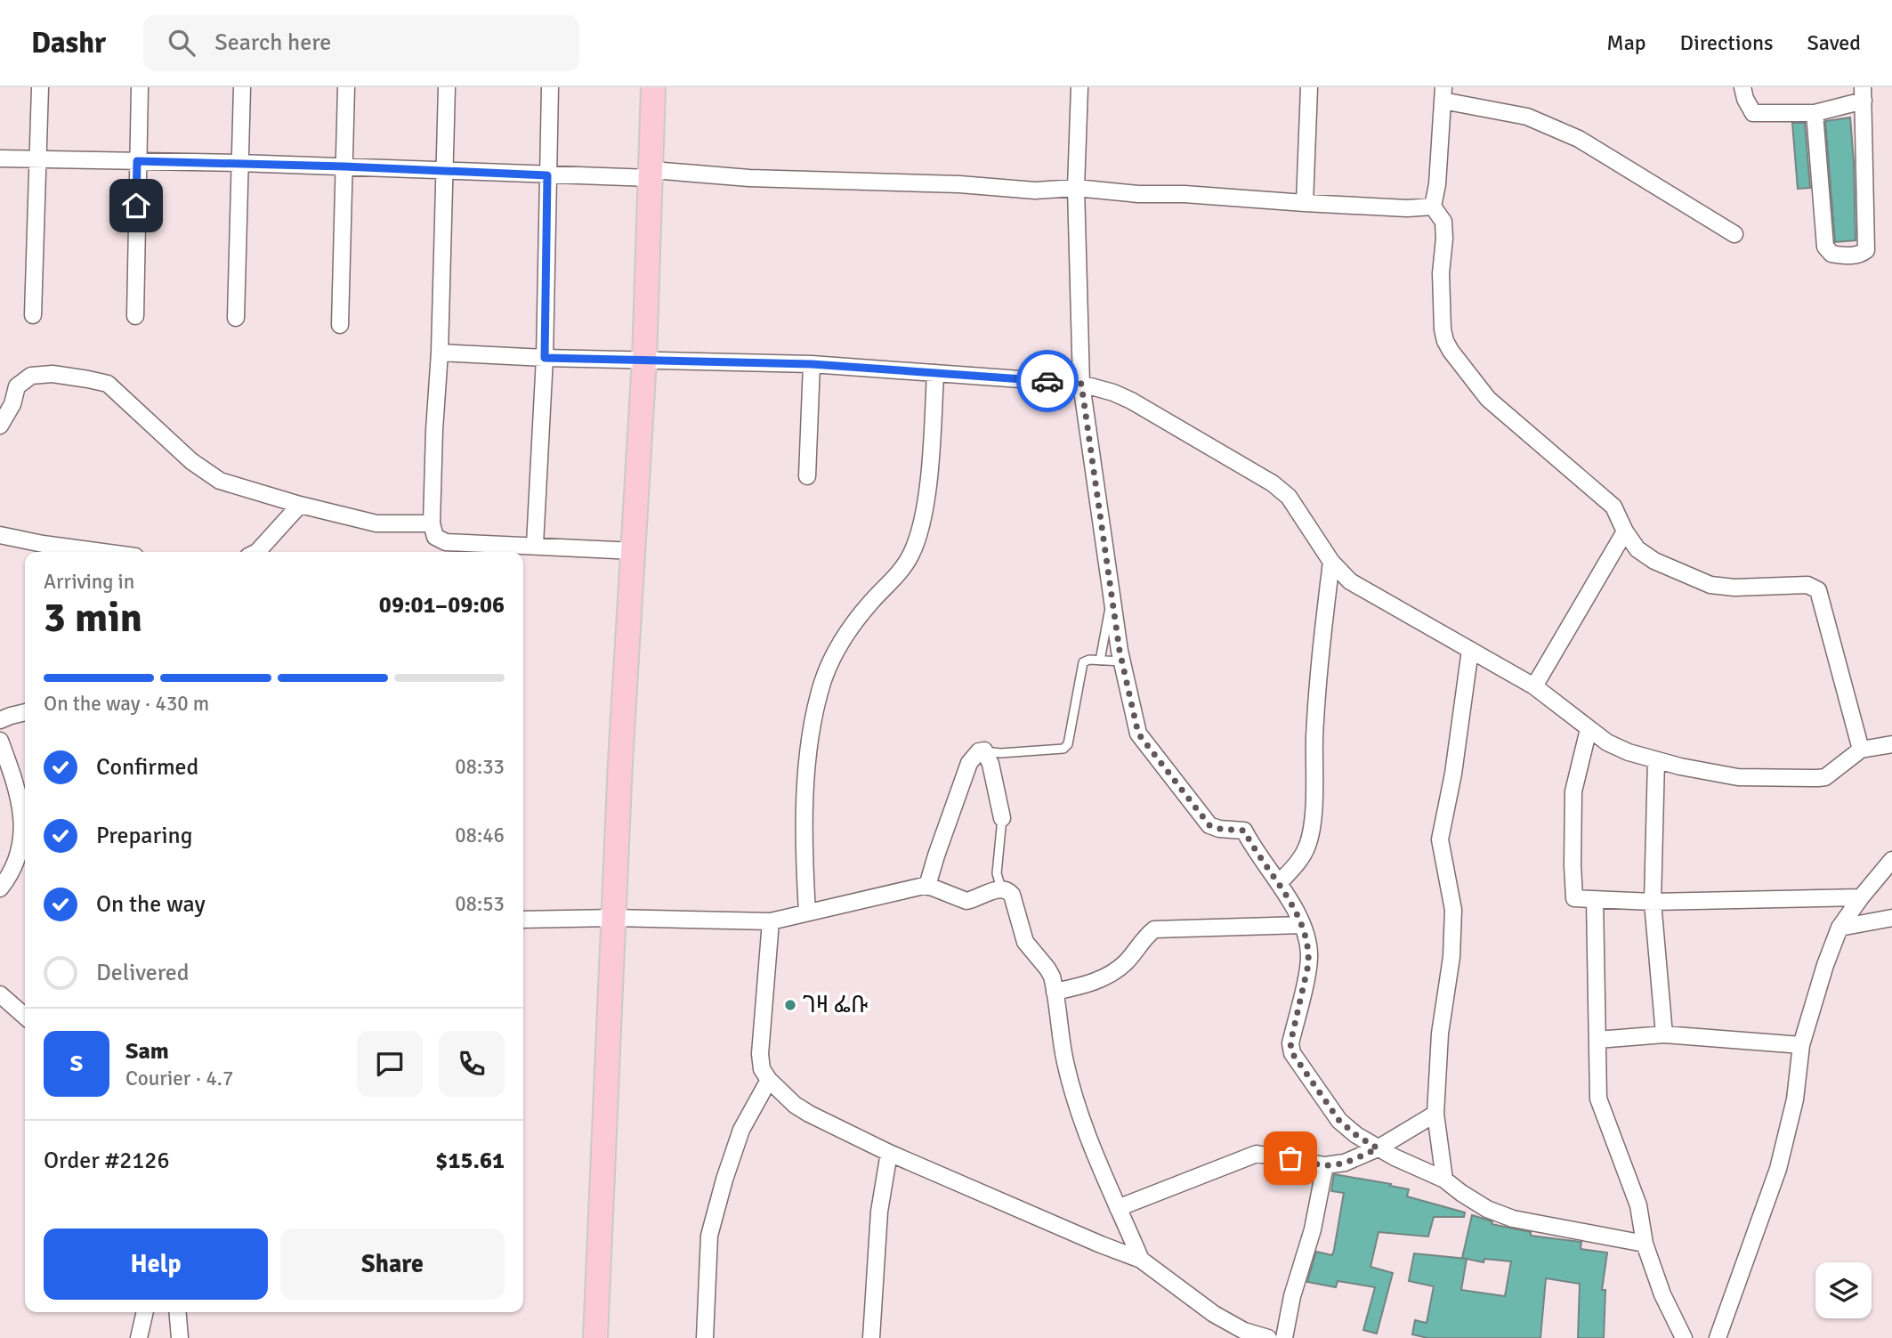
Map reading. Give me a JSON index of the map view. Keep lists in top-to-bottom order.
{
  "places": ["ገዛ ፌቡ"],
  "page": {
    "header": "Dashr",
    "search": "Search here",
    "nav": ["Map", "Directions", "Saved"],
    "heading": ["3 min", "Arriving in", "09:01–09:06"],
    "panel": [
      "Sam",
      "Courier · 4.7",
      "Order #2126",
      "$15.61"
    ],
    "bar": "On the way · 430 m",
    "list": [
      ["Confirmed", "08:33"],
      ["Preparing", "08:46"],
      ["On the way", "08:53"],
      "Delivered"
    ],
    "round": "S",
    "buttons": ["Help", "Share"]
  }
}
